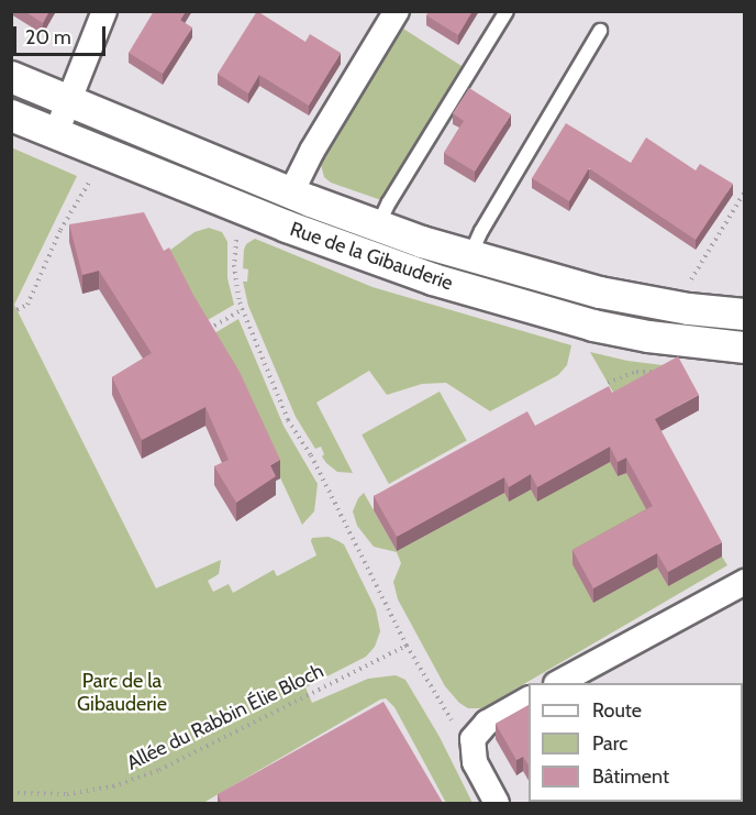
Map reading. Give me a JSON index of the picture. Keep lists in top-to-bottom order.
{
  "streets": {
    "street": ["Rue de la Gibauderie"],
    "path": ["Allée du Rabbin Élie Bloch"]
  },
  "parks": ["Parc de la Gibauderie"],
  "legend": ["Route", "Parc", "Bâtiment"],
  "scale_bar": "20 m"
}
